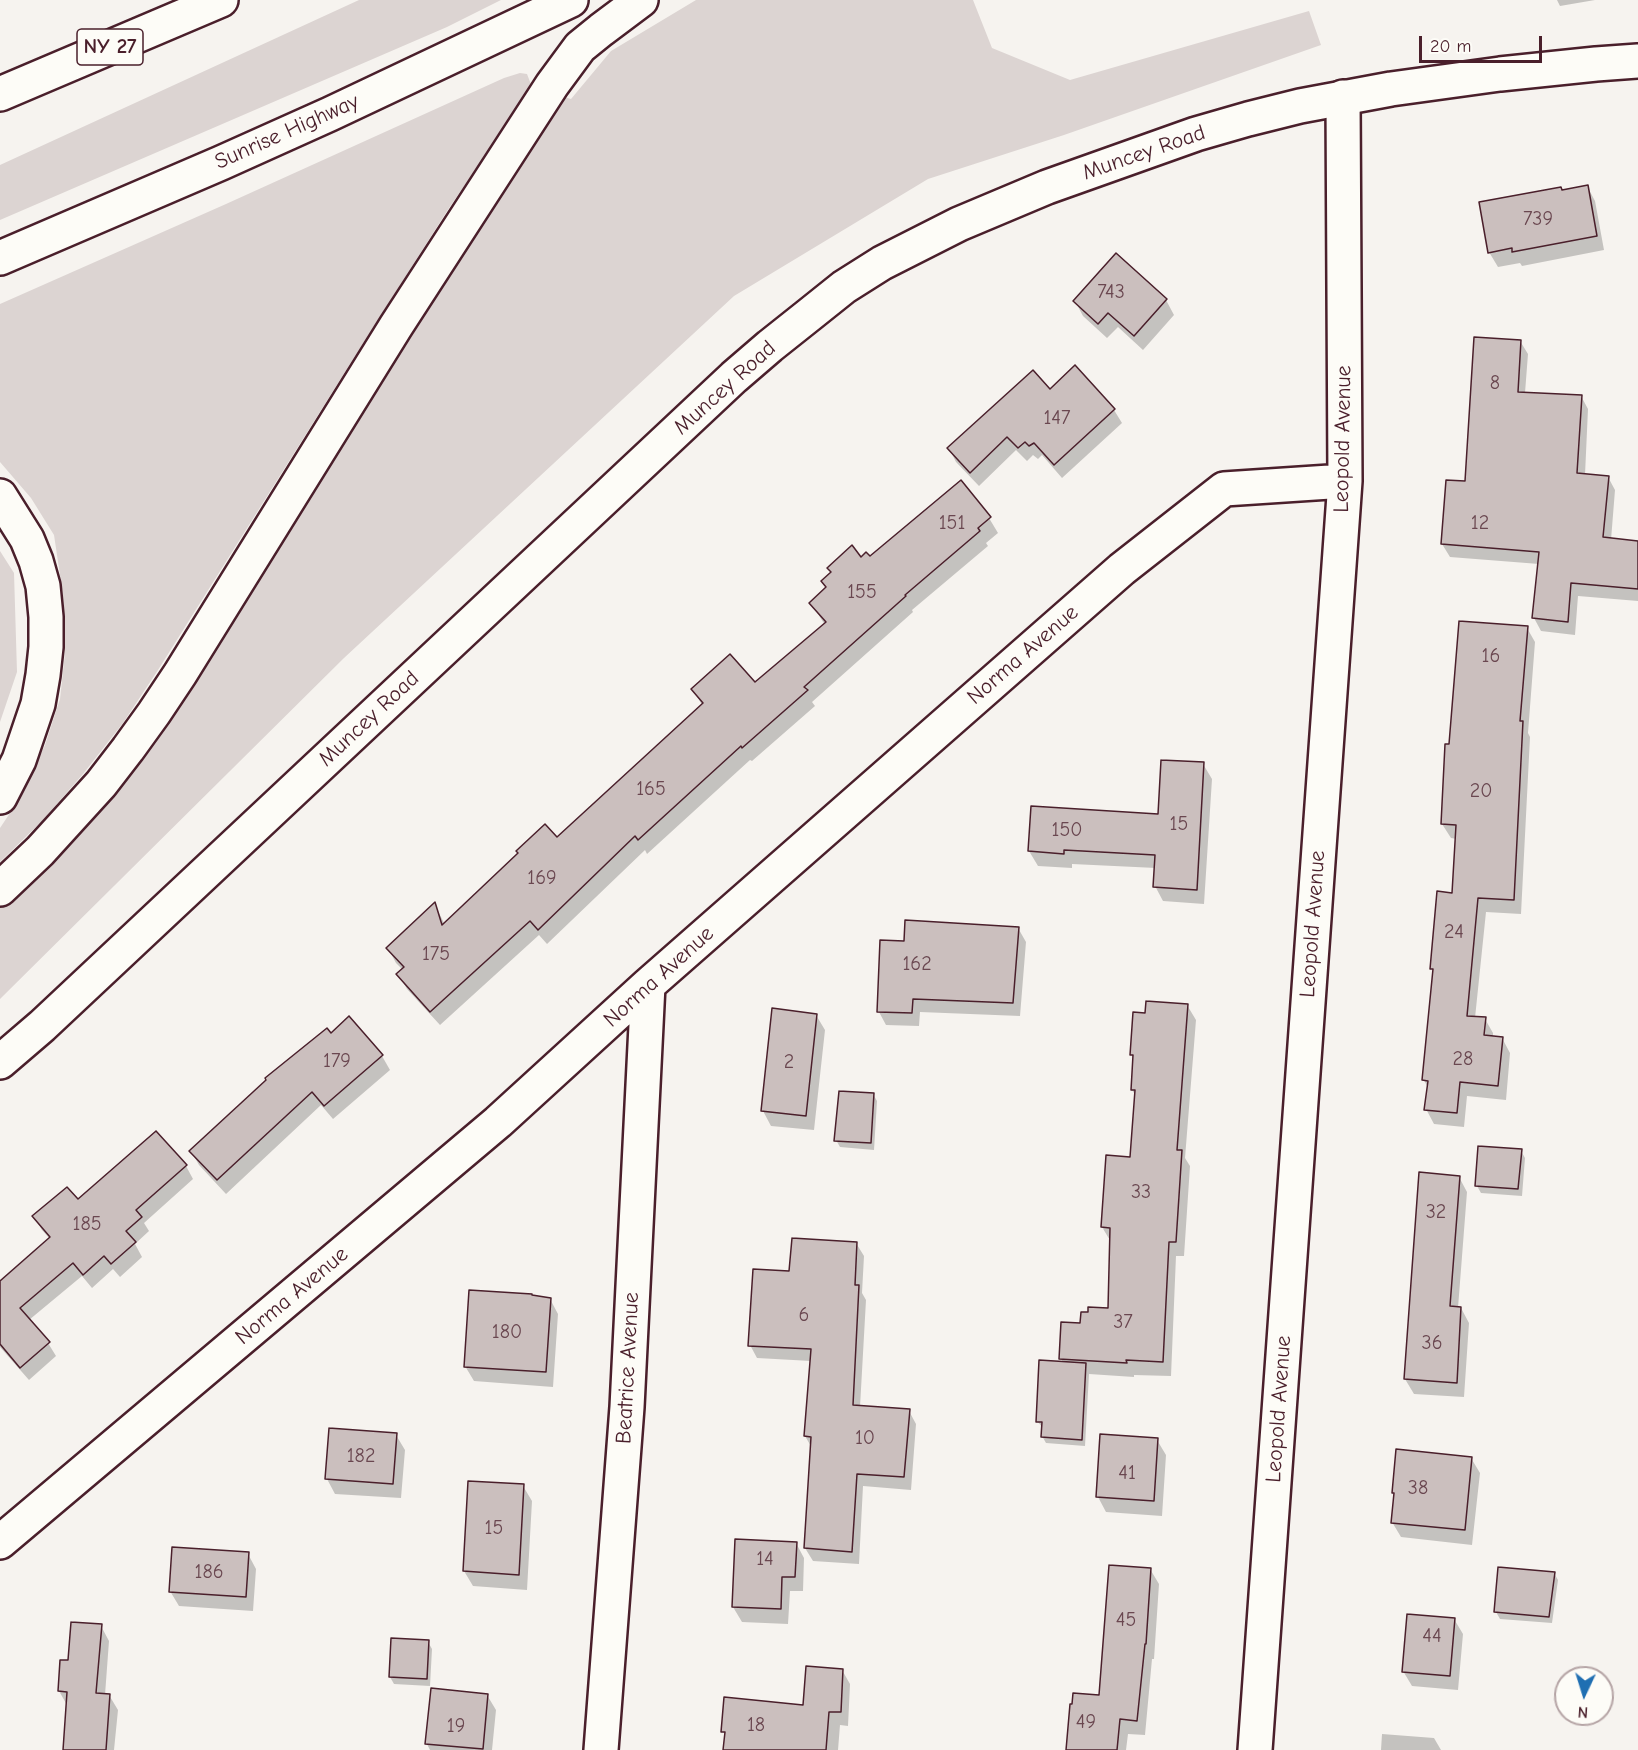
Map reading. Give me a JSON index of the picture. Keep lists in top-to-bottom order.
{
  "streets": {
    "main road": [
      "NY 27",
      "Sunrise Highway",
      "Muncey Road",
      "Leopold Avenue",
      "Norma Avenue",
      "Beatrice Avenue"
    ]
  },
  "crossings": [
    ["Muncey Road", "Leopold Avenue"],
    ["Leopold Avenue", "Norma Avenue"],
    ["Norma Avenue", "Beatrice Avenue"]
  ],
  "house_numbers": [
    "739",
    "743",
    "8",
    "147",
    "151",
    "12",
    "155",
    "16",
    "165",
    "20",
    "15",
    "150",
    "169",
    "24",
    "175",
    "162",
    "28",
    "179",
    "2",
    "33",
    "32",
    "185",
    "6",
    "37",
    "180",
    "36",
    "10",
    "182",
    "41",
    "38",
    "15",
    "14",
    "186",
    "45",
    "44",
    "49",
    "18",
    "19"
  ],
  "scale_bar": "20 m",
  "north": "bottom"
}
